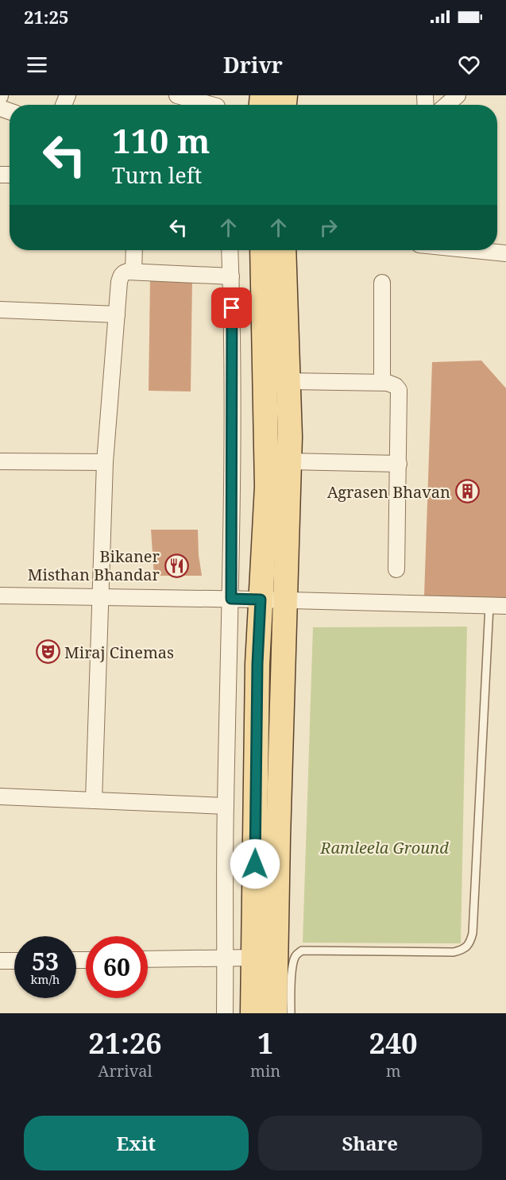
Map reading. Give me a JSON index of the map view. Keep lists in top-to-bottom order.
{
  "parks": ["Ramleela Ground"],
  "places": {
    "building": ["Agrasen Bhavan"],
    "restaurant": ["Bikaner Misthan Bhandar"],
    "theatre": ["Miraj Cinemas"]
  },
  "page": {
    "status": "21:25",
    "header": "Drivr",
    "turn": ["110 m", "Turn left"],
    "speed": "53 km/h",
    "limit": "60",
    "eta": [
      "21:26",
      "Arrival",
      "1",
      "min",
      "240",
      "m"
    ],
    "buttons": ["Exit", "Share"]
  }
}
